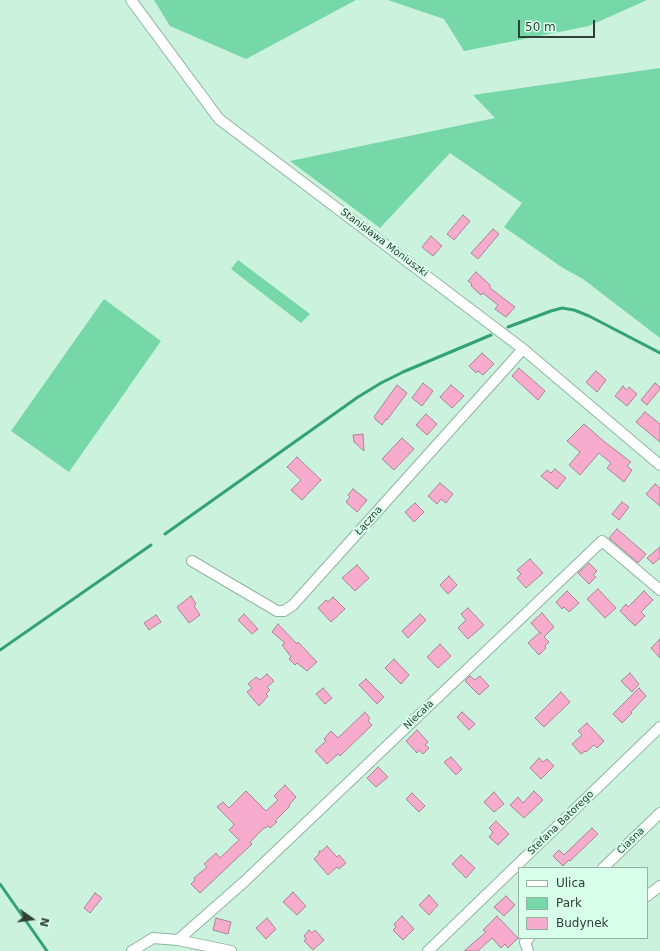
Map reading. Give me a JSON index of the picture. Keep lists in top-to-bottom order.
{
  "streets": {
    "street": [
      "Stanisława Moniuszki",
      "Łączna",
      "Niecała",
      "Stefana Batorego",
      "Ciasna"
    ]
  },
  "crossings": [
    ["Stanisława Moniuszki", "Łączna"]
  ],
  "legend": ["Ulica", "Park", "Budynek"],
  "scale_bar": "50 m",
  "north": "right"
}
